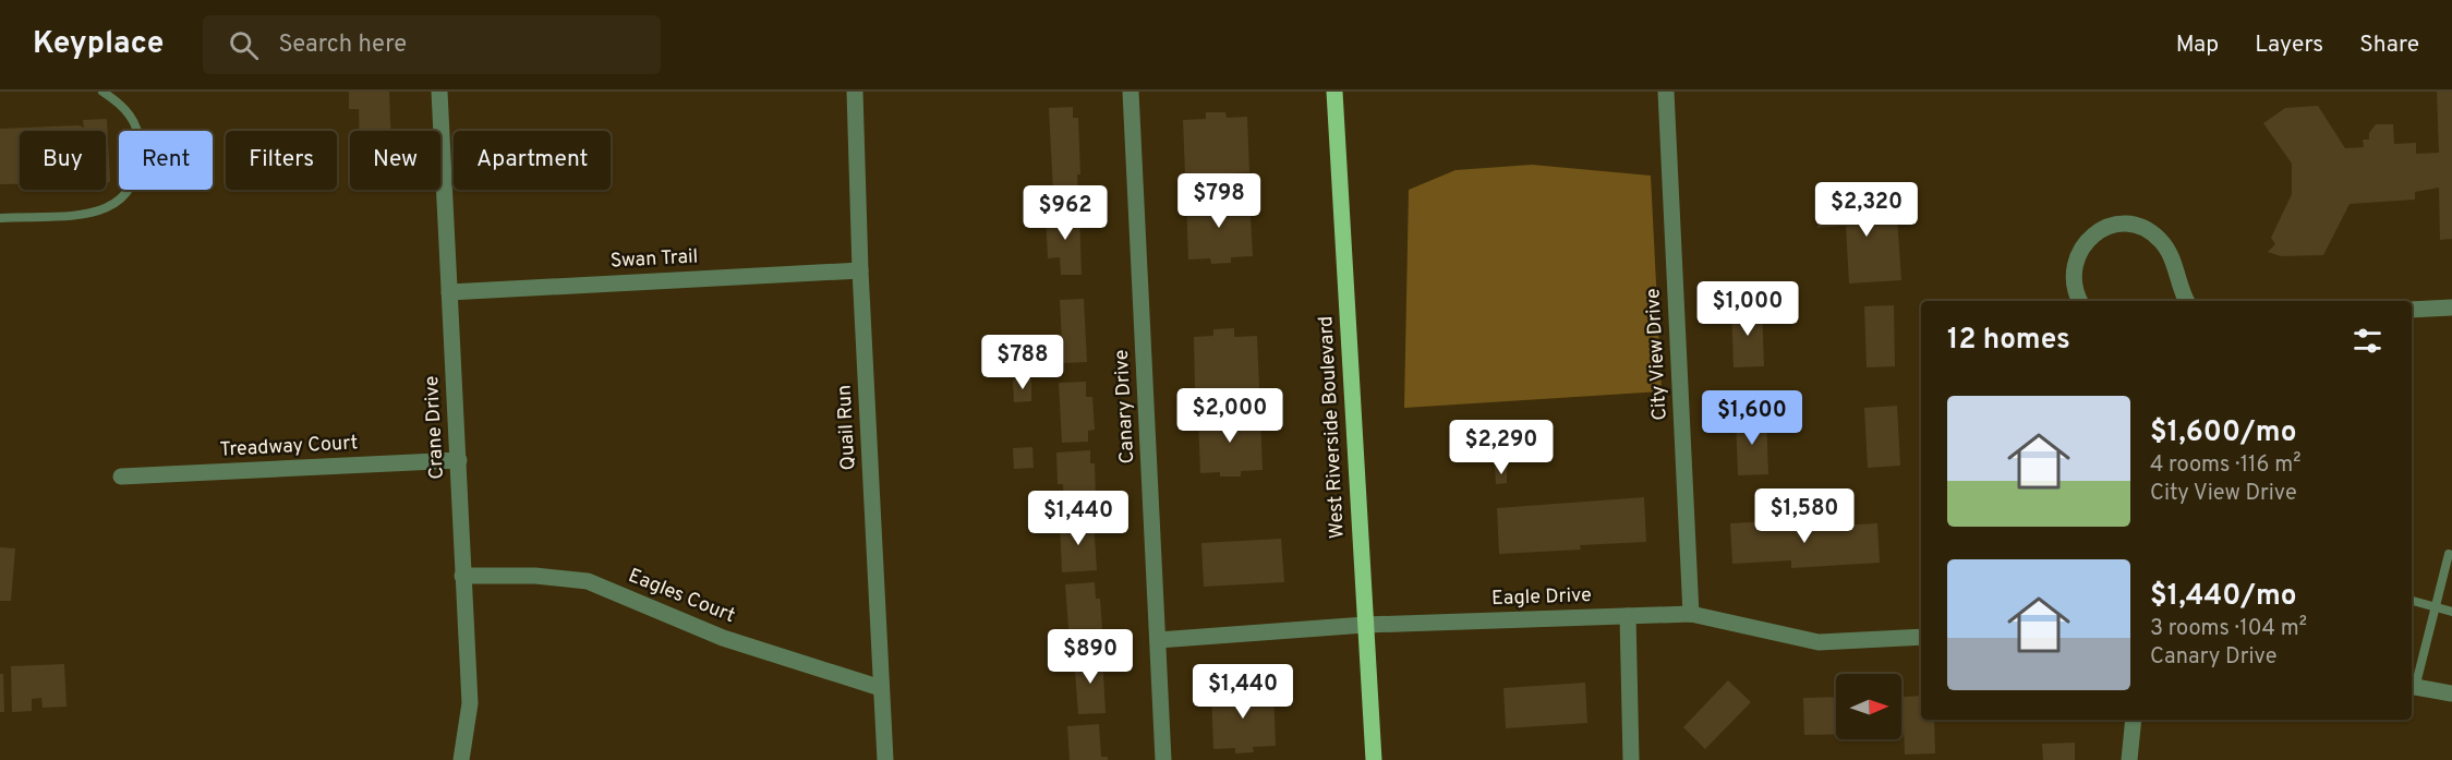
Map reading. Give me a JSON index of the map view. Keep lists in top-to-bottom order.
{
  "streets": {
    "main road": ["West Riverside Boulevard"],
    "street": [
      "Swan Trail",
      "City View Drive",
      "Canary Drive",
      "Crane Drive",
      "Quail Run",
      "Treadway Court",
      "Eagles Court",
      "Eagle Drive"
    ]
  },
  "crossings": [
    ["Swan Trail", "Crane Drive"],
    ["Swan Trail", "Quail Run"],
    ["City View Drive", "Eagle Drive"],
    ["Canary Drive", "Eagle Drive"],
    ["Crane Drive", "Treadway Court"],
    ["Crane Drive", "Eagles Court"],
    ["Quail Run", "Eagles Court"],
    ["West Riverside Boulevard", "Eagle Drive"]
  ],
  "north": "right",
  "page": {
    "header": "Keyplace",
    "search": "Search here",
    "nav": ["Map", "Layers", "Share"],
    "chip": [
      "Buy",
      "Rent",
      "Filters",
      "New",
      "Apartment"
    ],
    "price": [
      "$798",
      "$2,320",
      "$962",
      "$1,000",
      "$788",
      "$2,000",
      "$1,600",
      "$2,290",
      "$1,580",
      "$1,440",
      "$890",
      "$1,440"
    ],
    "heading": "12 homes",
    "list": [
      {
        "name": "$1,600/mo",
        "note": "4 rooms · 116 m² · City View Drive"
      },
      {
        "name": "$1,440/mo",
        "note": "3 rooms · 104 m² · Canary Drive"
      }
    ]
  }
}
